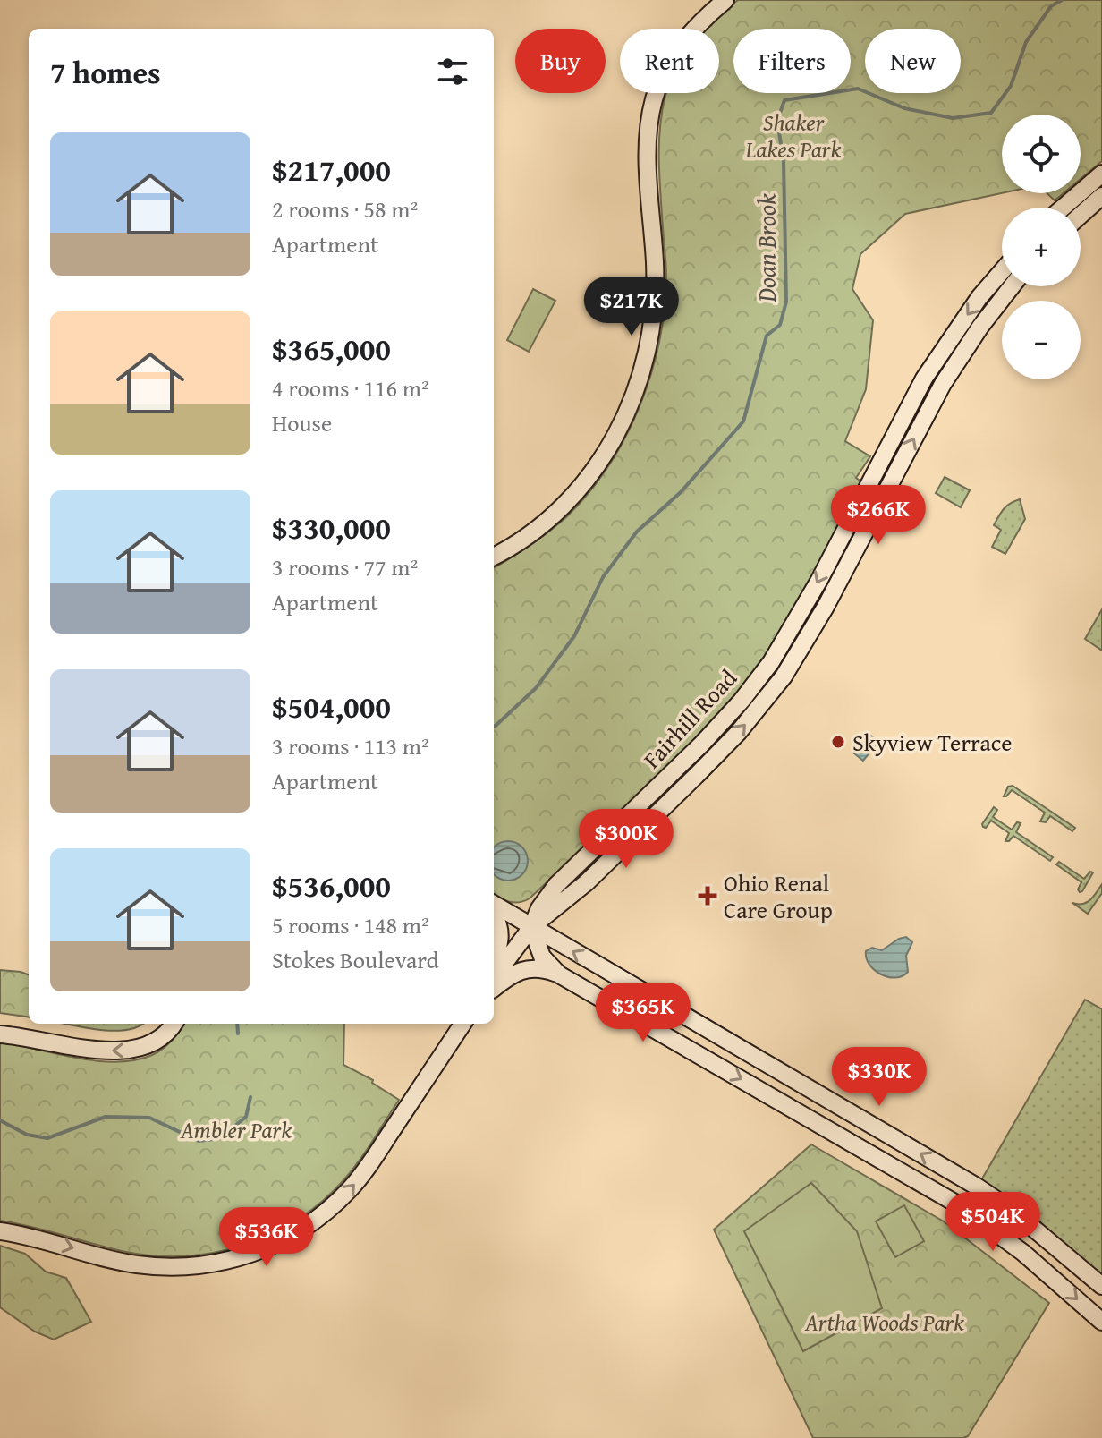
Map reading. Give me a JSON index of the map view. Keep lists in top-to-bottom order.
{
  "streets": {
    "main road": ["Fairhill Road"]
  },
  "water": ["Doan Brook"],
  "parks": ["Shaker Lakes Park", "Ambler Park", "Artha Woods Park"],
  "places": {
    "other": ["Skyview Terrace"],
    "health": ["Ohio Renal Care Group"]
  },
  "page": {
    "chip": [
      "Buy",
      "Rent",
      "Filters",
      "New"
    ],
    "heading": "7 homes",
    "map_buttons": ["+", "−"],
    "list": [
      {
        "name": "$217,000",
        "note": "2 rooms · 58 m² · Apartment"
      },
      {
        "name": "$365,000",
        "note": "4 rooms · 116 m² · House"
      },
      {
        "name": "$330,000",
        "note": "3 rooms · 77 m² · Apartment"
      },
      {
        "name": "$504,000",
        "note": "3 rooms · 113 m² · Apartment"
      },
      {
        "name": "$536,000",
        "note": "5 rooms · 148 m² · Stokes Boulevard"
      }
    ],
    "price": [
      "$217K",
      "$266K",
      "$300K",
      "$365K",
      "$330K",
      "$504K",
      "$536K"
    ]
  }
}
